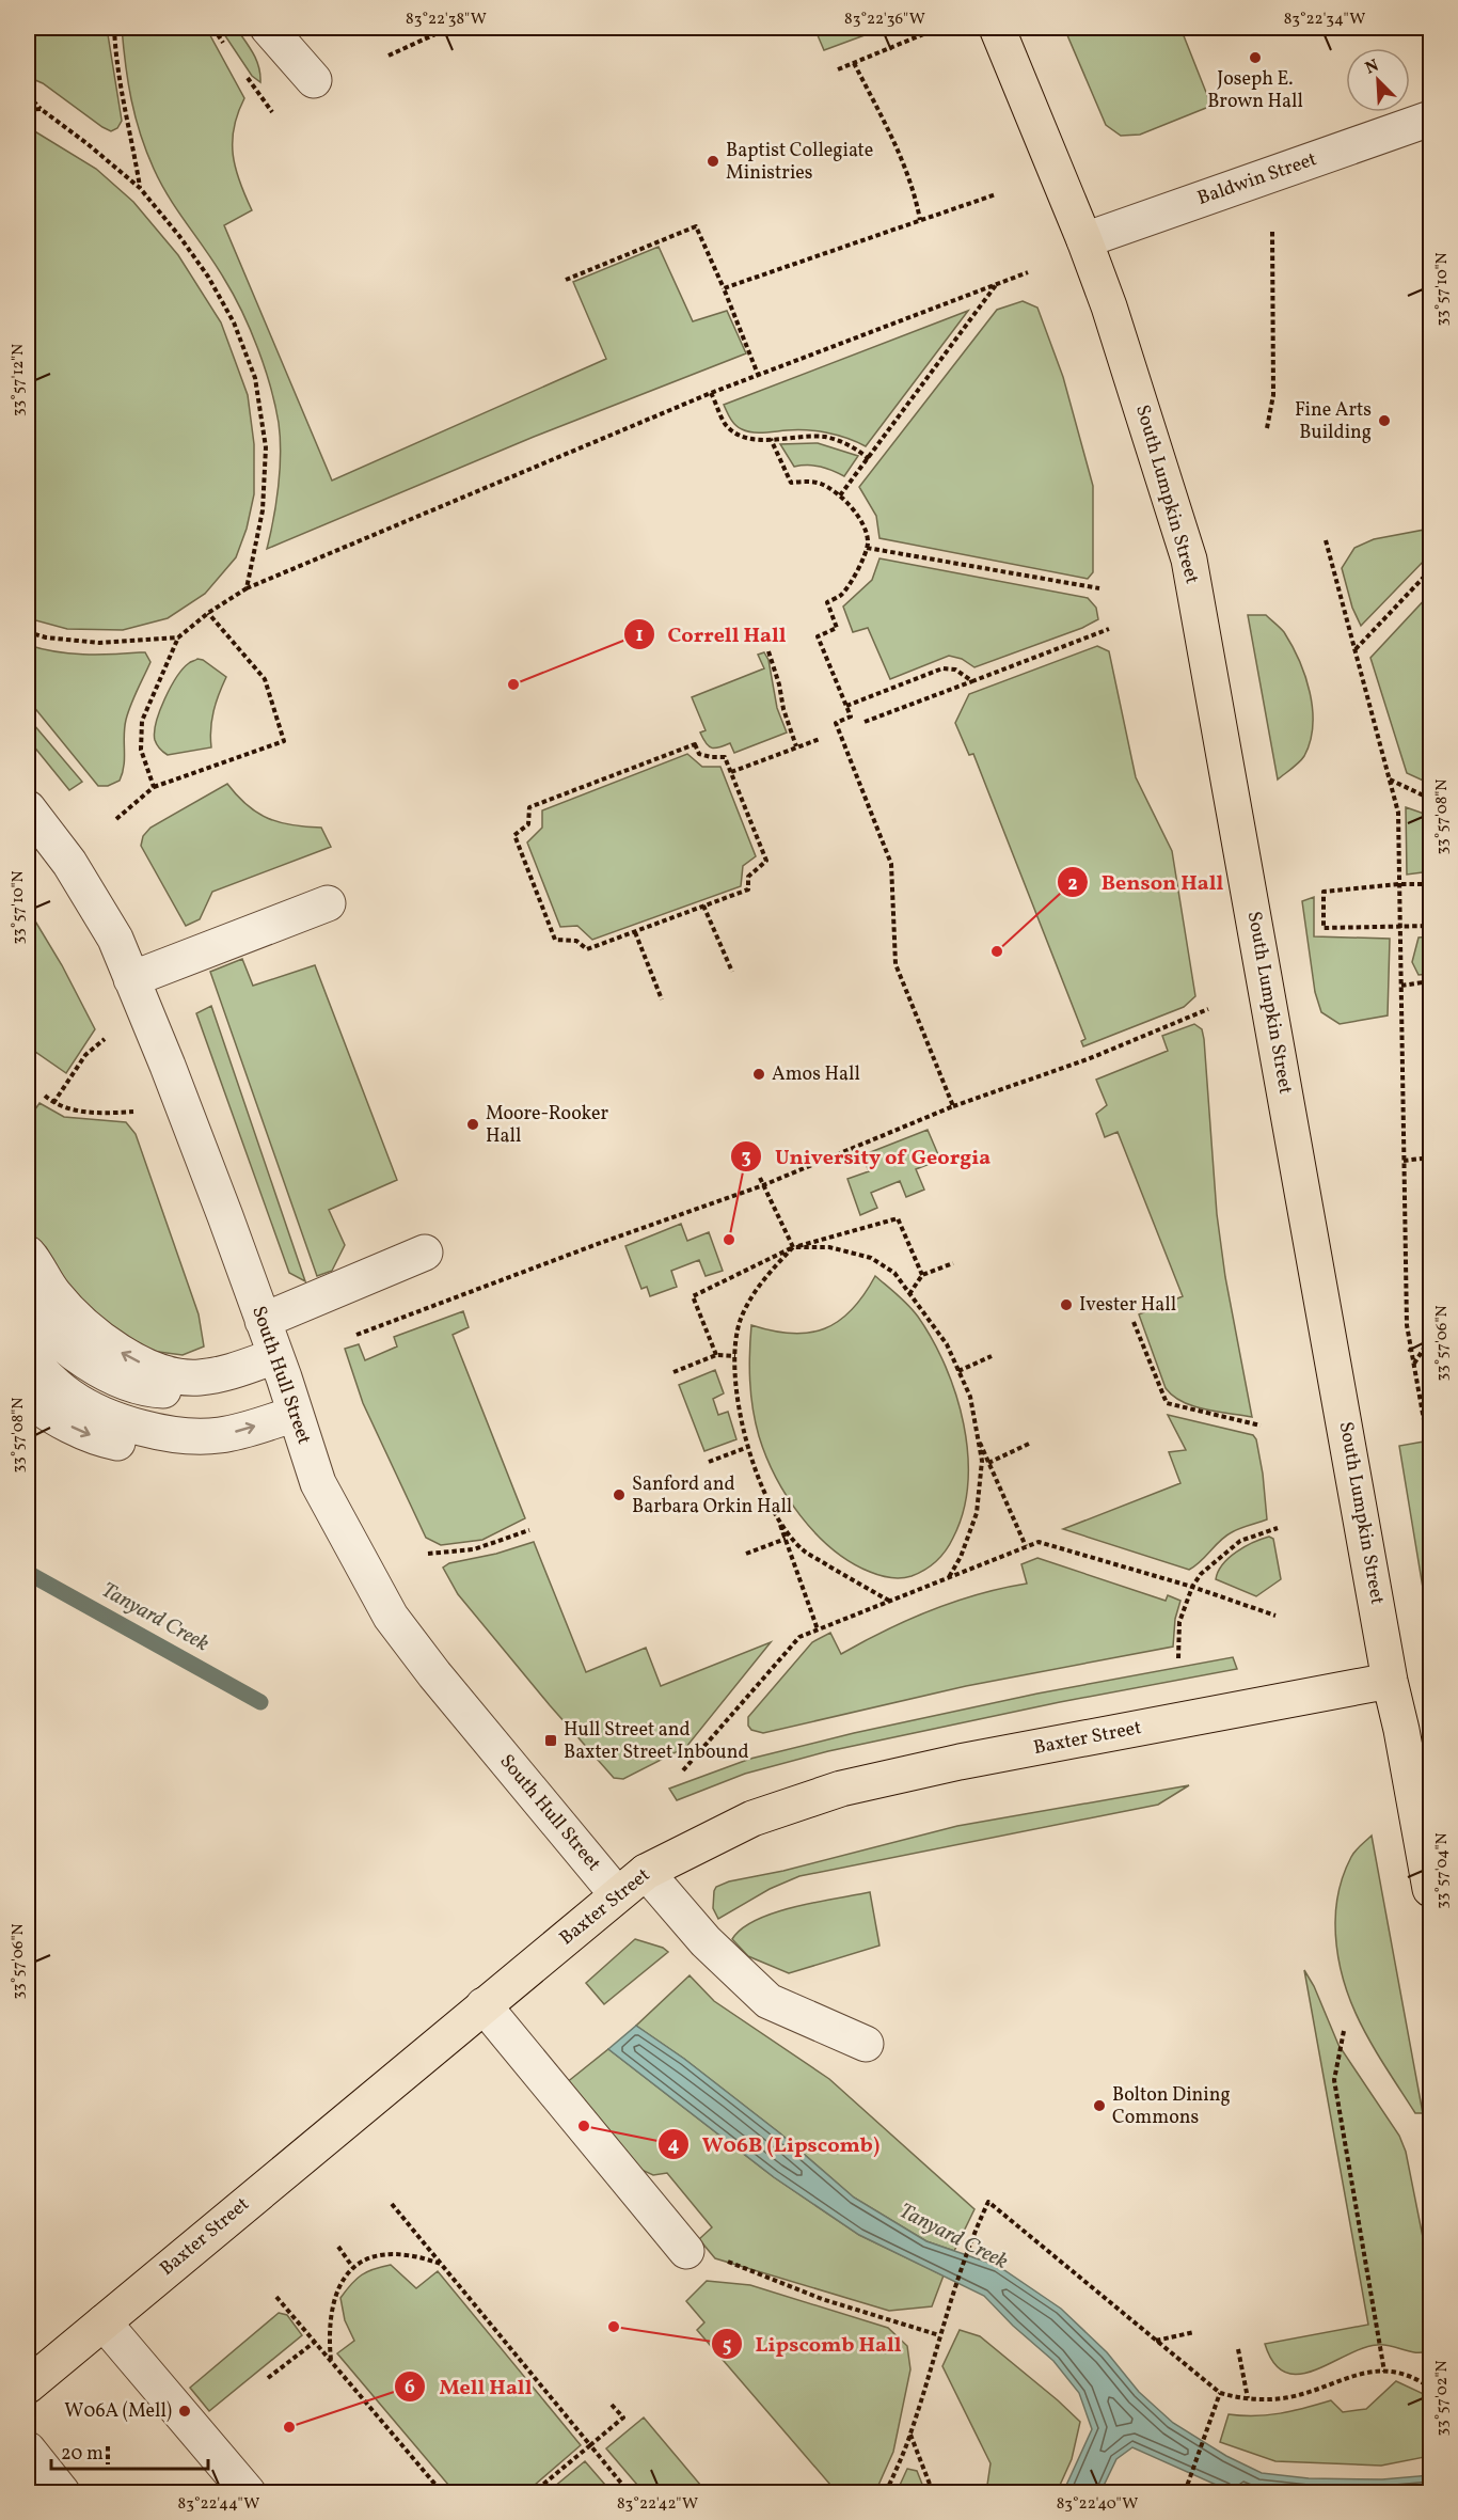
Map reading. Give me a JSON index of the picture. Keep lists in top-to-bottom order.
{
  "streets": {
    "main road": ["South Lumpkin Street", "Baxter Street"],
    "street": ["Baldwin Street", "South Hull Street"]
  },
  "crossings": [
    ["Baldwin Street", "South Lumpkin Street"],
    ["South Lumpkin Street", "Baxter Street"],
    ["South Hull Street", "Baxter Street"]
  ],
  "water": ["Tanyard Creek"],
  "places": {
    "other": [
      "Joseph E. Brown Hall",
      "Baptist Collegiate Ministries",
      "Fine Arts Building",
      "Correll Hall",
      "Benson Hall",
      "Amos Hall",
      "Moore-Rooker Hall",
      "University of Georgia",
      "Ivester Hall",
      "Sanford and Barbara Orkin Hall",
      "Bolton Dining Commons",
      "W06B (Lipscomb)",
      "Lipscomb Hall",
      "W06A (Mell)",
      "Mell Hall"
    ],
    "transit": ["Hull Street and Baxter Street Inbound"]
  },
  "scale_bar": "20 m",
  "north": "top left",
  "coordinates": [
    "83°22'38\"W",
    "83°22'36\"W",
    "83°22'34\"W",
    "33°57'10\"N",
    "33°57'12\"N",
    "33°57'08\"N",
    "33°57'06\"N",
    "33°57'04\"N",
    "33°57'02\"N",
    "83°22'44\"W",
    "83°22'42\"W",
    "83°22'40\"W"
  ]
}
